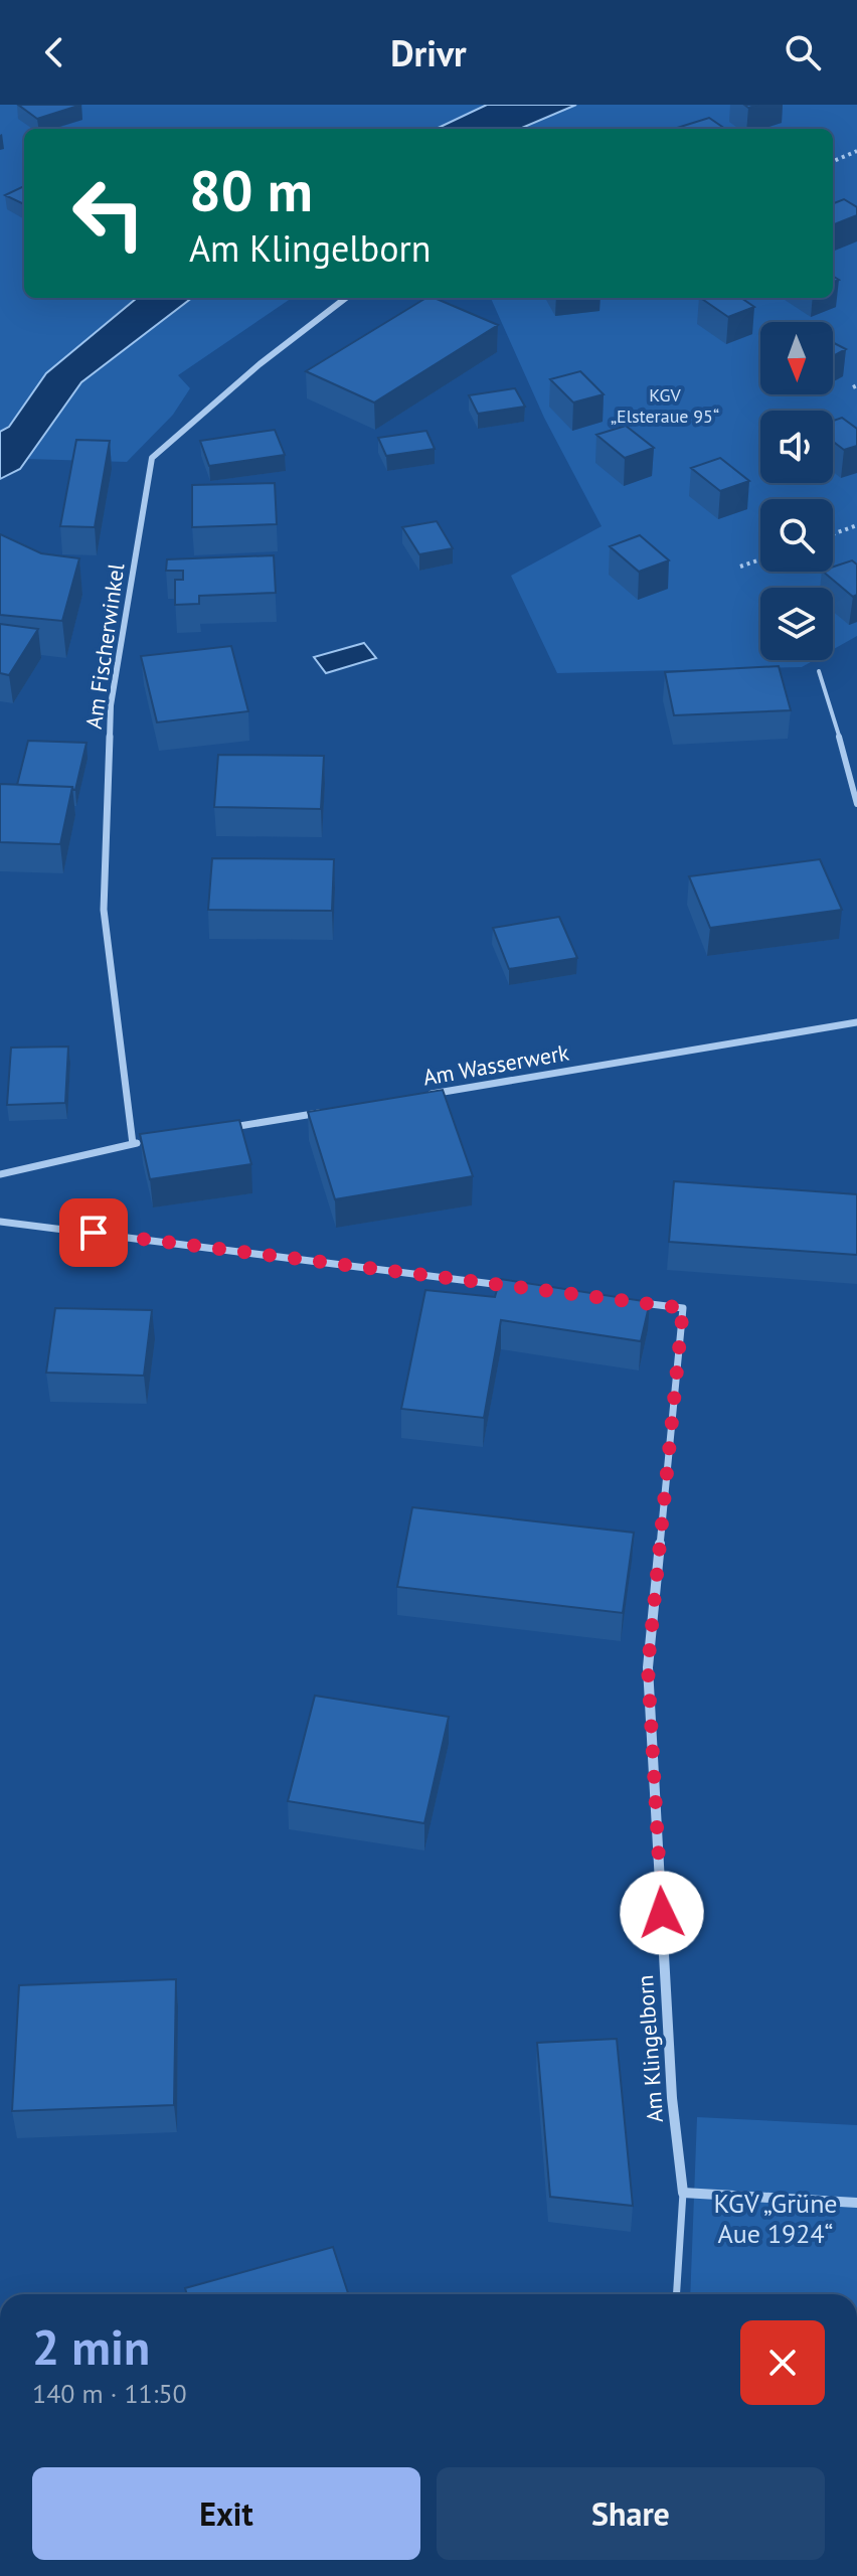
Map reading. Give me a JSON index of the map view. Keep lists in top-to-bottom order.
{
  "streets": {
    "street": ["Am Fischerwinkel", "Am Wasserwerk", "Am Klingelborn"]
  },
  "parks": ["KGV „Elsteraue 95“", "KGV „Grüne Aue 1924“"],
  "north": "bottom",
  "page": {
    "header": "Drivr",
    "turn": ["80 m", "Am Klingelborn"],
    "heading": ["2 min", "140 m · 11:50"],
    "buttons": ["Exit", "Share"]
  }
}
